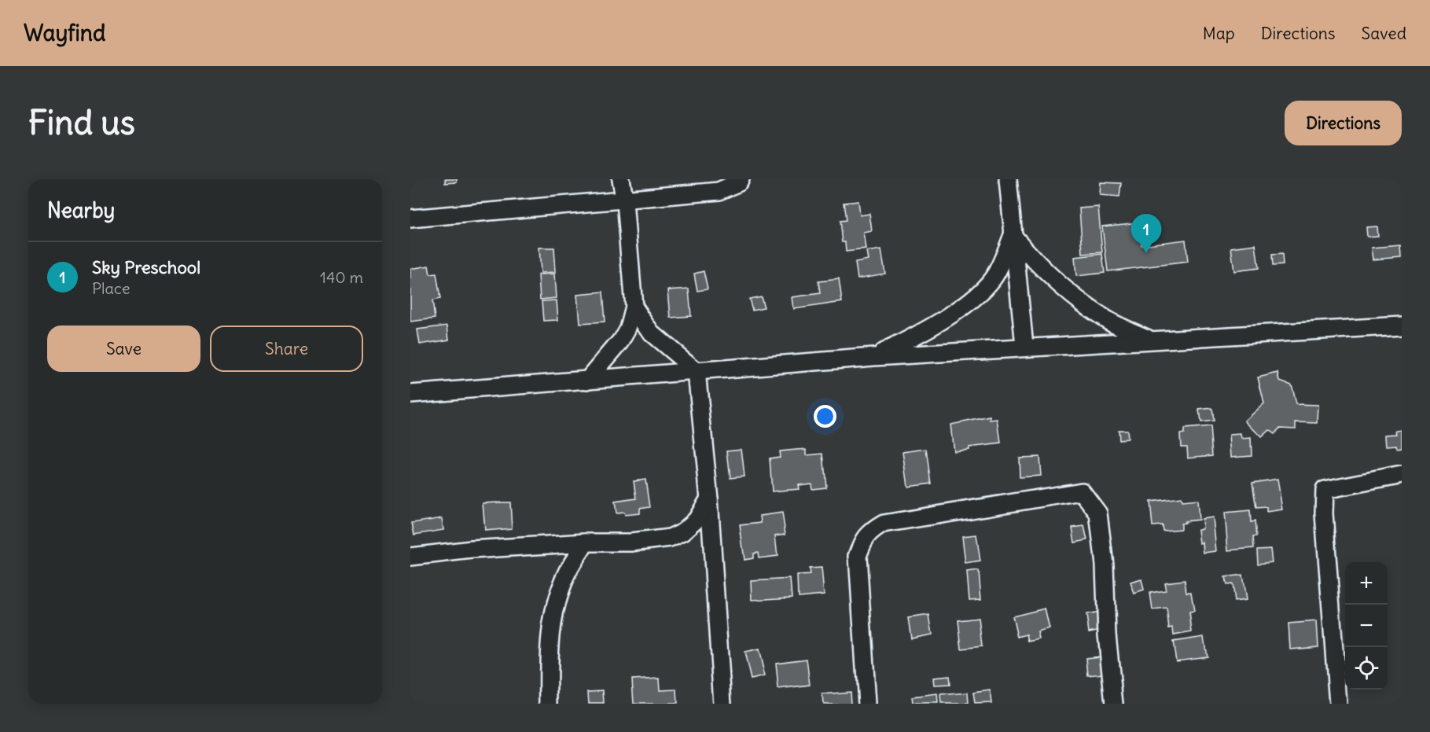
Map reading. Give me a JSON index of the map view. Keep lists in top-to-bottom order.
{
  "page": {
    "header": "Wayfind",
    "nav": ["Map", "Directions", "Saved"],
    "buttons": [
      "Directions",
      ["Save", "Share"]
    ],
    "title": "Find us",
    "heading": "Nearby",
    "pins": "1",
    "list": [
      {
        "mark": "1",
        "name": "Sky Preschool",
        "note": "Place",
        "value": "140 m"
      }
    ],
    "map_buttons": ["+", "−"]
  }
}
